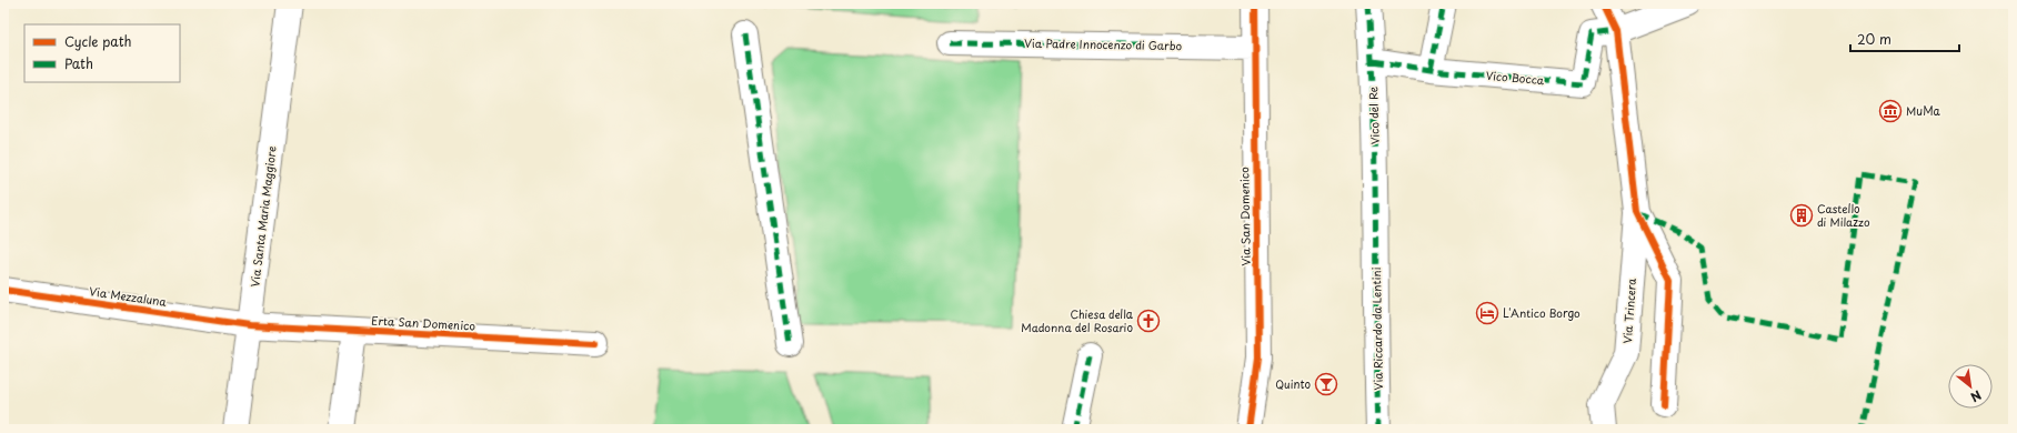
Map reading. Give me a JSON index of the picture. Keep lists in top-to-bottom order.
{
  "streets": {
    "street": [
      "Via Padre Innocenzo di Garbo",
      "Vico Bocca",
      "Vico del Re",
      "Via Santa Maria Maggiore",
      "Via San Domenico",
      "Via Mezzaluna",
      "Via Trincera",
      "Erta San Domenico",
      "Via Riccardo da Lentini"
    ]
  },
  "crossings": [
    ["Via Padre Innocenzo di Garbo", "Via San Domenico"],
    ["Vico Bocca", "Vico del Re"],
    ["Vico del Re", "Via Riccardo da Lentini"],
    ["Via Santa Maria Maggiore", "Via Mezzaluna"],
    ["Via Santa Maria Maggiore", "Erta San Domenico"],
    ["Via Mezzaluna", "Erta San Domenico"]
  ],
  "places": {
    "museum": ["MuMa"],
    "building": ["Castello di Milazzo"],
    "hotel": ["L'Antico Borgo"],
    "church": ["Chiesa della Madonna del Rosario"],
    "bar": ["Quinto"]
  },
  "legend": ["Cycle path", "Path"],
  "scale_bar": "20 m",
  "north": "bottom right"
}
